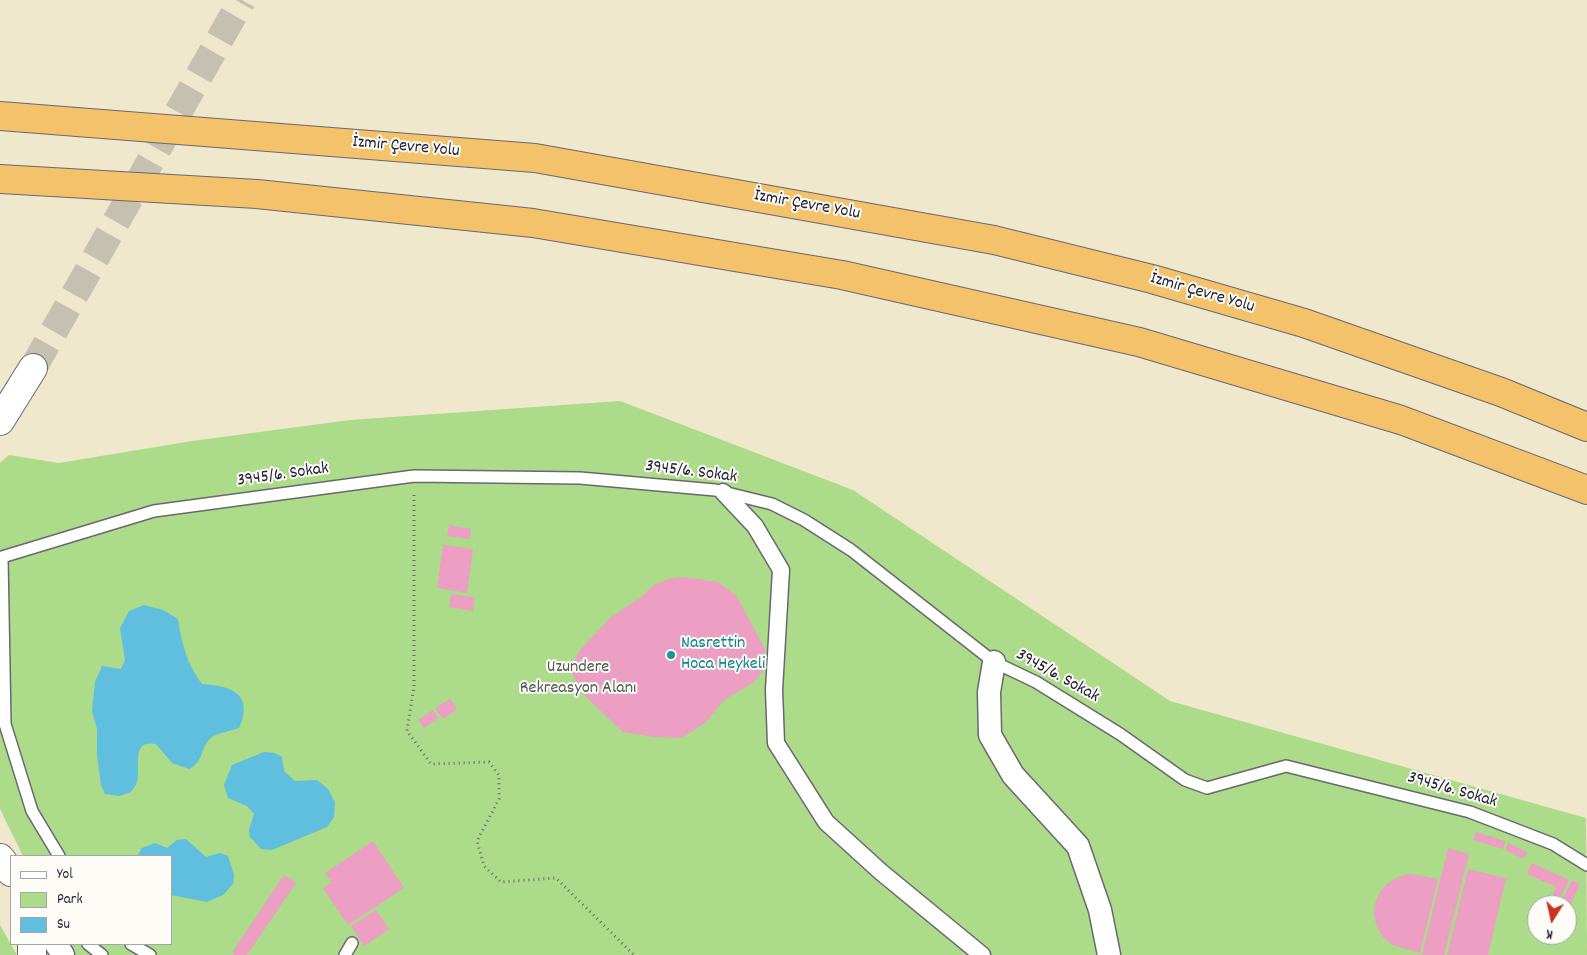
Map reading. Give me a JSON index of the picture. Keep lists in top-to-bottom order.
{
  "streets": {
    "highway": ["İzmir Çevre Yolu"],
    "lane": ["3945/6. Sokak"]
  },
  "parks": ["Uzundere Rekreasyon Alanı"],
  "places": ["Nasrettin Hoca Heykeli"],
  "legend": ["Yol", "Park", "Su"],
  "north": "bottom"
}
